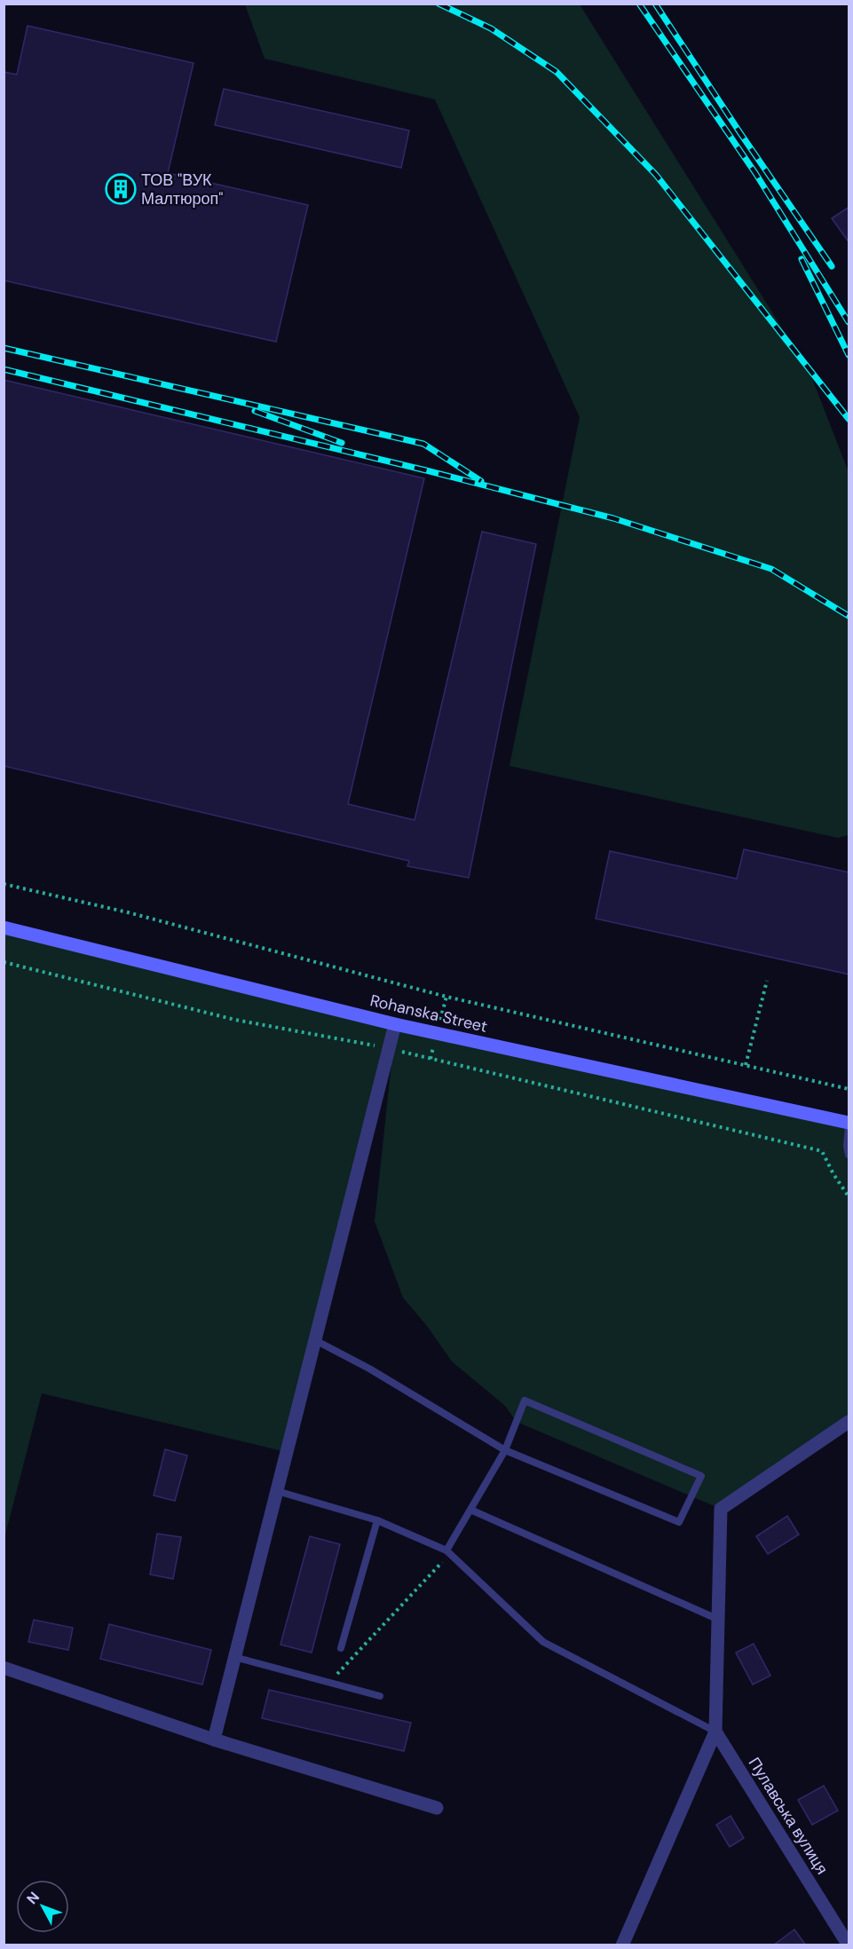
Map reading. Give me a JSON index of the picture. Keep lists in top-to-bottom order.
{
  "streets": {
    "main road": ["Rohanska Street"],
    "street": ["Пулавська вулиця"]
  },
  "places": {
    "building": ["ТОВ \"ВУК Малтюроп\""]
  },
  "north": "top left"
}
